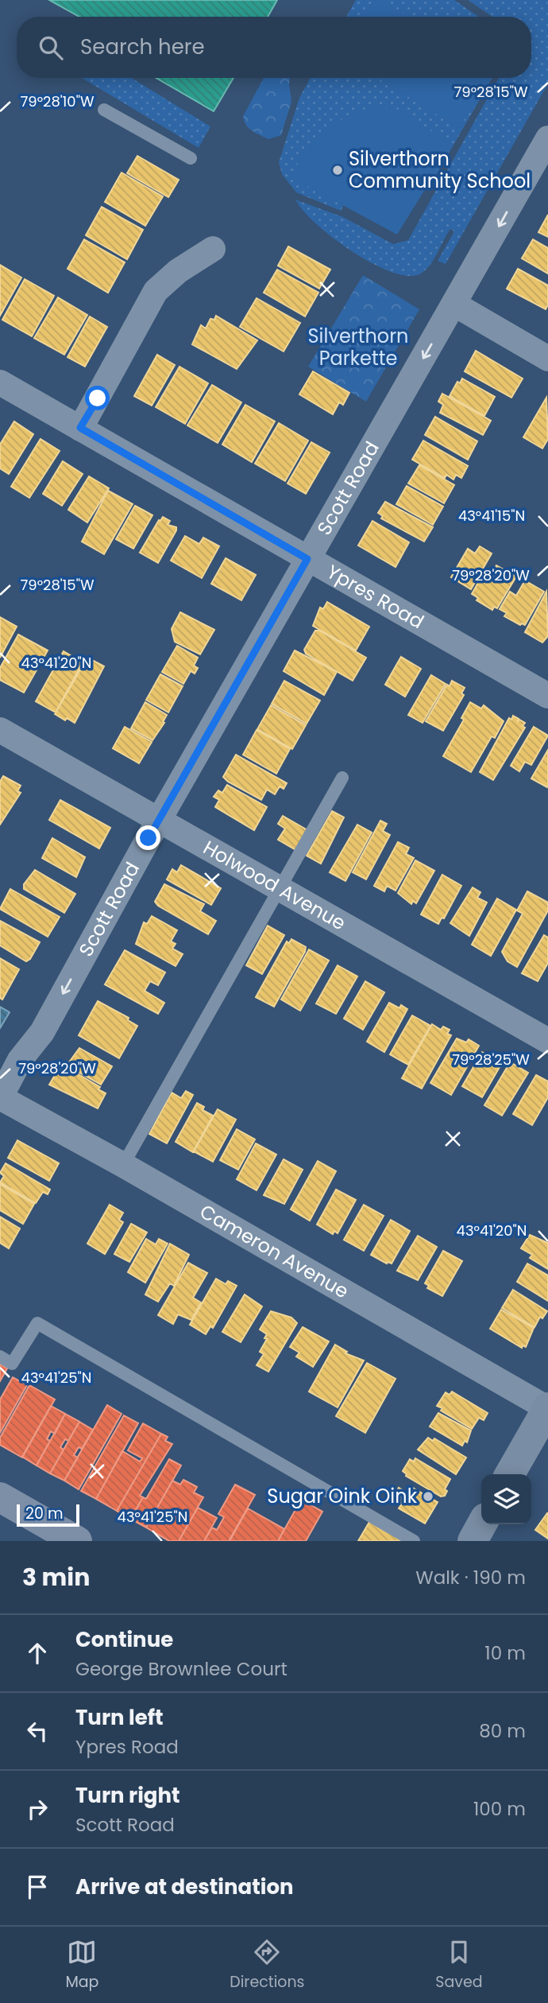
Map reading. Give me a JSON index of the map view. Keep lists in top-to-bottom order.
{
  "streets": {
    "street": [
      "Scott Road",
      "Ypres Road",
      "Holwood Avenue",
      "Cameron Avenue"
    ]
  },
  "crossings": [
    ["Scott Road", "Ypres Road"],
    ["Scott Road", "Holwood Avenue"],
    ["Scott Road", "Cameron Avenue"]
  ],
  "one_way": ["Scott Road"],
  "parks": ["Silverthorn Parkette"],
  "places": ["Silverthorn Community School", "Sugar Oink Oink"],
  "scale_bar": "20 m",
  "page": {
    "search": "Search here",
    "scale": "20 m",
    "heading": ["3 min", "Walk · 190 m"],
    "list": [
      ["Continue", "George Brownlee Court", "10 m"],
      ["Turn left", "Ypres Road", "80 m"],
      ["Turn right", "Scott Road", "100 m"],
      "Arrive at destination"
    ],
    "nav": ["Map", "Directions", "Saved"]
  },
  "coordinates": [
    "79°28'15\"W",
    "79°28'10\"W",
    "43°41'15\"N",
    "79°28'20\"W",
    "43°41'20\"N",
    "79°28'25\"W",
    "43°41'25\"N"
  ]
}
